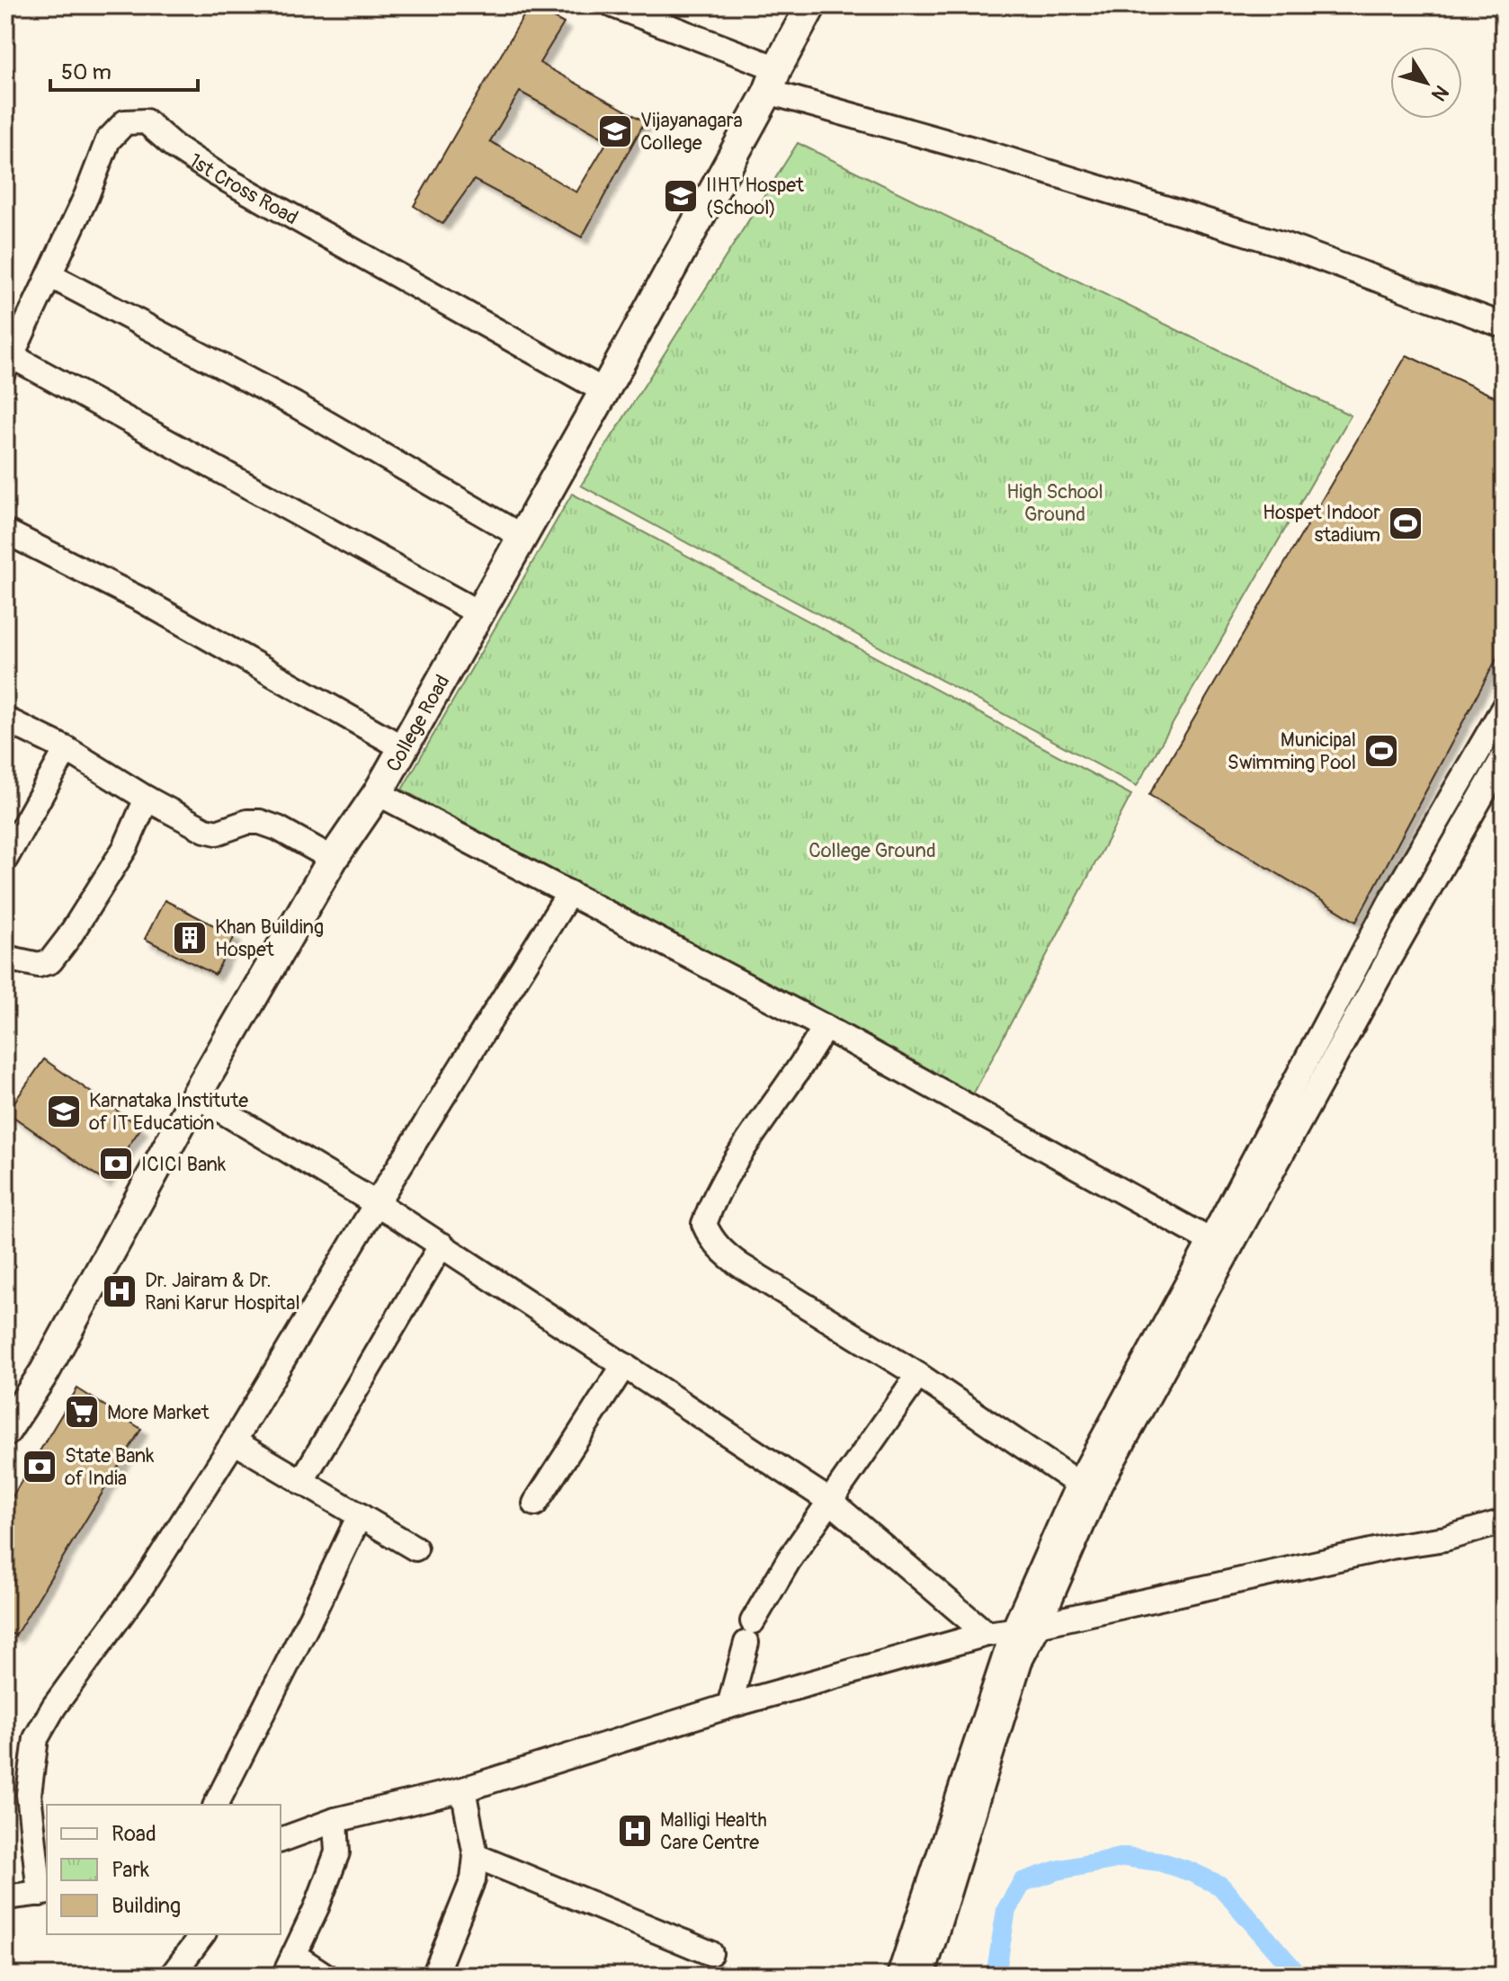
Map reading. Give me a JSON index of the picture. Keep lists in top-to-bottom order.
{
  "streets": {
    "main road": ["College Road"],
    "street": ["1st Cross Road"]
  },
  "crossings": [
    ["1st Cross Road", "College Road"]
  ],
  "parks": ["High School Ground", "College Ground"],
  "places": {
    "school or university": ["Vijayanagara College", "IIHT Hospet (School)", "Karnataka Institute of IT Education"],
    "sports": ["Hospet Indoor stadium", "Municipal Swimming Pool"],
    "building": ["Khan Building Hospet"],
    "bank": ["ICICI Bank", "State Bank of India"],
    "hospital": ["Dr. Jairam & Dr. Rani Karur Hospital", "Malligi Health Care Centre"],
    "supermarket": ["More Market"]
  },
  "legend": ["Road", "Park", "Building"],
  "scale_bar": "50 m",
  "north": "bottom right"
}
